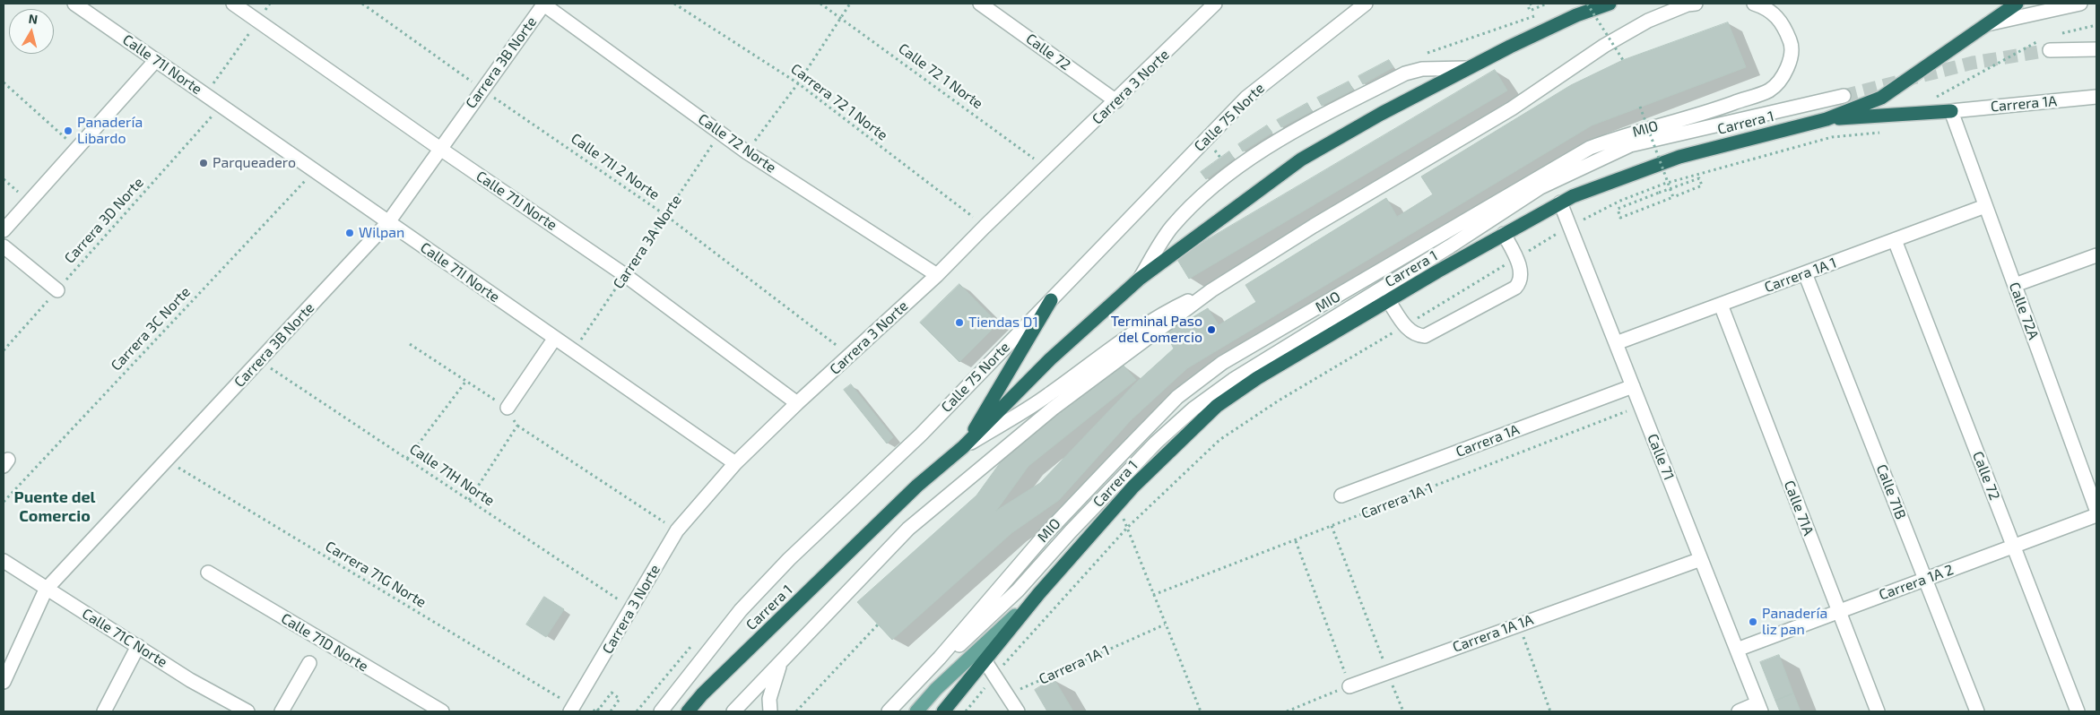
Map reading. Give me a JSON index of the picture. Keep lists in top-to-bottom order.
{
  "streets": {
    "highway": ["Carrera 1"],
    "street": [
      "Calle 72",
      "Carrera 3B Norte",
      "Calle 71I Norte",
      "Carrera 3 Norte",
      "Carrera 1A",
      "Calle 75 Norte",
      "MIO",
      "Calle 72 Norte",
      "Calle 71J Norte",
      "Carrera 1A 1",
      "Calle 72A",
      "Calle 71",
      "Calle 71B",
      "Calle 71A",
      "Carrera 1A 2",
      "Carrera 1A 1A",
      "Calle 71C Norte",
      "Calle 71D Norte"
    ],
    "path": [
      "Calle 72 1 Norte",
      "Carrera 72 1 Norte",
      "Calle 71I 2 Norte",
      "Carrera 3D Norte",
      "Carrera 3A Norte",
      "Carrera 3C Norte",
      "Calle 71H Norte",
      "Carrera 71G Norte"
    ]
  },
  "crossings": [
    ["Calle 72", "Carrera 3 Norte"],
    ["Calle 72", "Carrera 1A 1"],
    ["Calle 72", "Carrera 1A 2"],
    ["Carrera 3B Norte", "Calle 71I Norte"],
    ["Carrera 3B Norte", "Calle 72 Norte"],
    ["Carrera 3B Norte", "Calle 71I 2 Norte"],
    ["Carrera 3B Norte", "Calle 71J Norte"],
    ["Carrera 3B Norte", "Calle 71H Norte"],
    ["Carrera 3B Norte", "Carrera 71G Norte"],
    ["Carrera 3B Norte", "Calle 71C Norte"],
    ["Calle 71I Norte", "Carrera 3 Norte"],
    ["Calle 71I Norte", "Carrera 3D Norte"],
    ["Calle 71I Norte", "Carrera 3A Norte"],
    ["Calle 71I Norte", "Carrera 3C Norte"],
    ["Calle 72 1 Norte", "Carrera 3 Norte"],
    ["Carrera 3 Norte", "Carrera 72 1 Norte"],
    ["Carrera 3 Norte", "Calle 72 Norte"],
    ["Carrera 3 Norte", "Calle 71I 2 Norte"],
    ["Carrera 3 Norte", "Calle 71J Norte"],
    ["Carrera 3 Norte", "Calle 71H Norte"],
    ["Carrera 3 Norte", "Carrera 71G Norte"],
    ["Carrera 1A", "Calle 72A"],
    ["Carrera 1A", "Calle 71"],
    ["Carrera 1", "Calle 71"],
    ["Calle 72 Norte", "Carrera 3A Norte"],
    ["Calle 71I 2 Norte", "Carrera 3A Norte"],
    ["Calle 71J Norte", "Carrera 3A Norte"],
    ["Carrera 1A 1", "Calle 72A"],
    ["Carrera 1A 1", "Calle 71"],
    ["Carrera 1A 1", "Calle 71B"],
    ["Carrera 1A 1", "Calle 71A"],
    ["Calle 71", "Carrera 1A 2"],
    ["Calle 71", "Carrera 1A 1A"],
    ["Calle 71B", "Carrera 1A 2"],
    ["Calle 71A", "Carrera 1A 2"]
  ],
  "districts": ["Puente del Comercio"],
  "places": [
    "Panadería Libardo",
    "Parqueadero",
    "Wilpan",
    "Tiendas D1",
    "Terminal Paso del Comercio",
    "Panadería liz pan"
  ],
  "north": "top"
}
